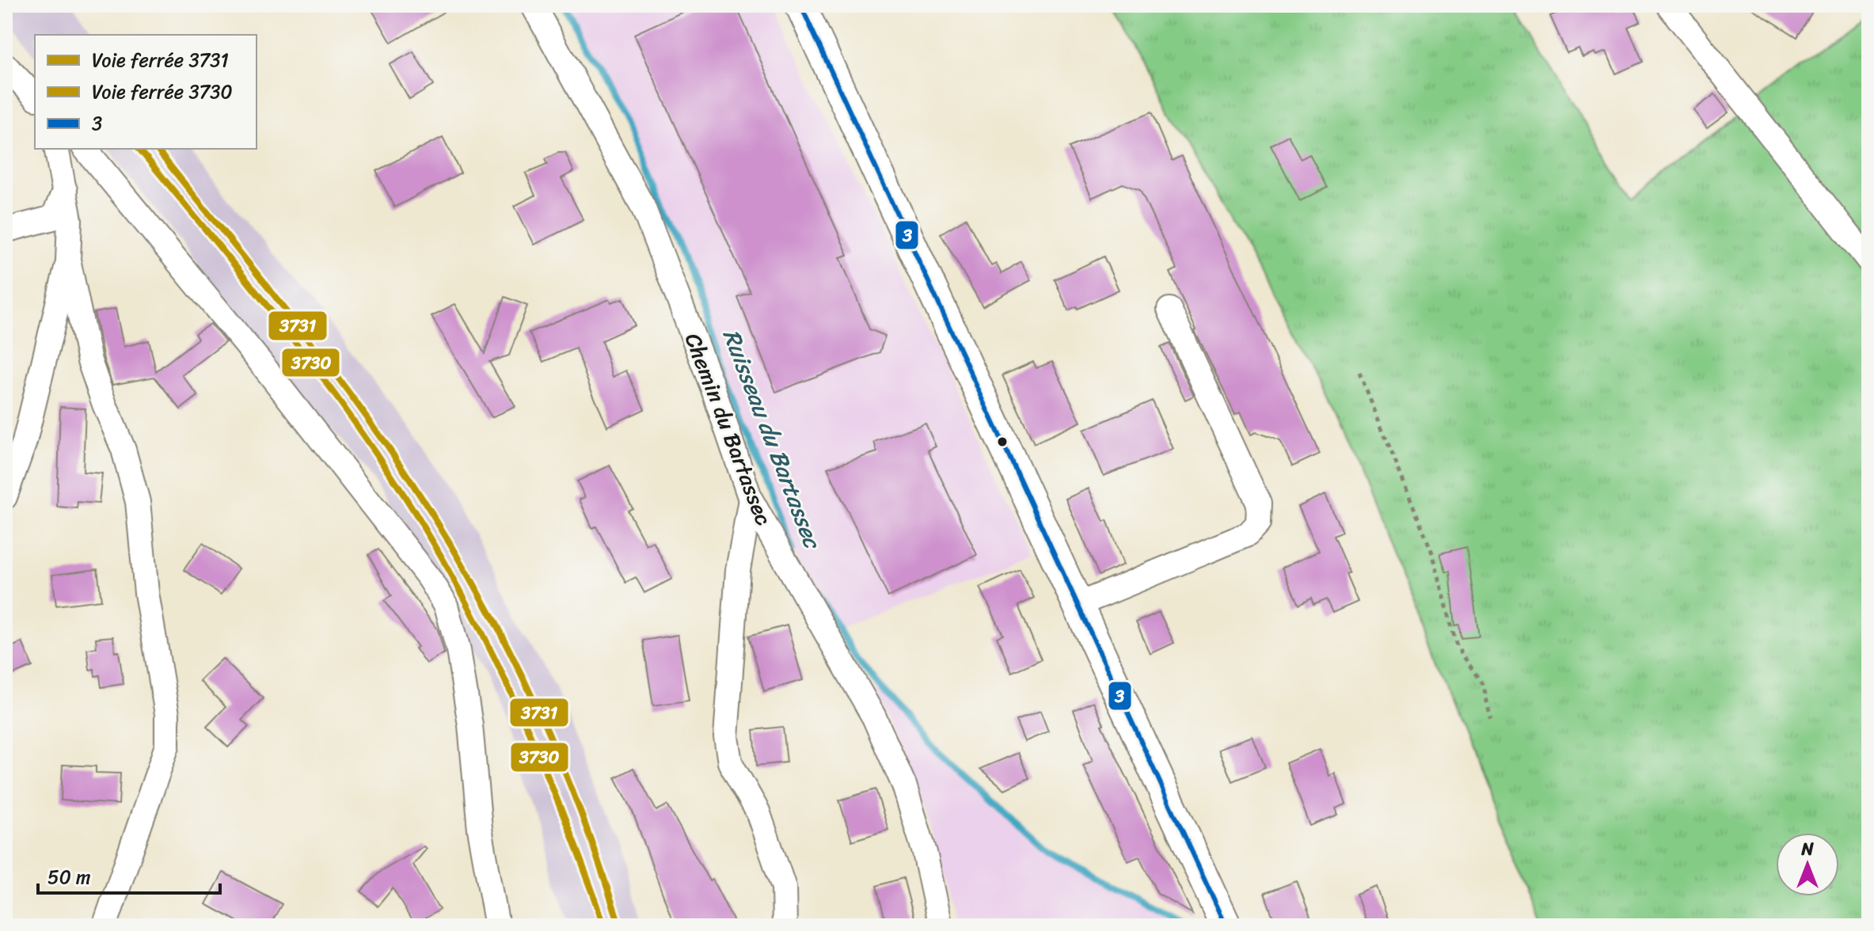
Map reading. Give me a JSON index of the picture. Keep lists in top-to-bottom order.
{
  "streets": {
    "street": ["Chemin du Bartassec"]
  },
  "water": ["Ruisseau du Bartassec"],
  "lines": ["transit line 3", "rail line 3731", "rail line 3730"],
  "legend": ["Voie ferrée 3731", "Voie ferrée 3730", "3"],
  "scale_bar": "50 m",
  "north": "top"
}
